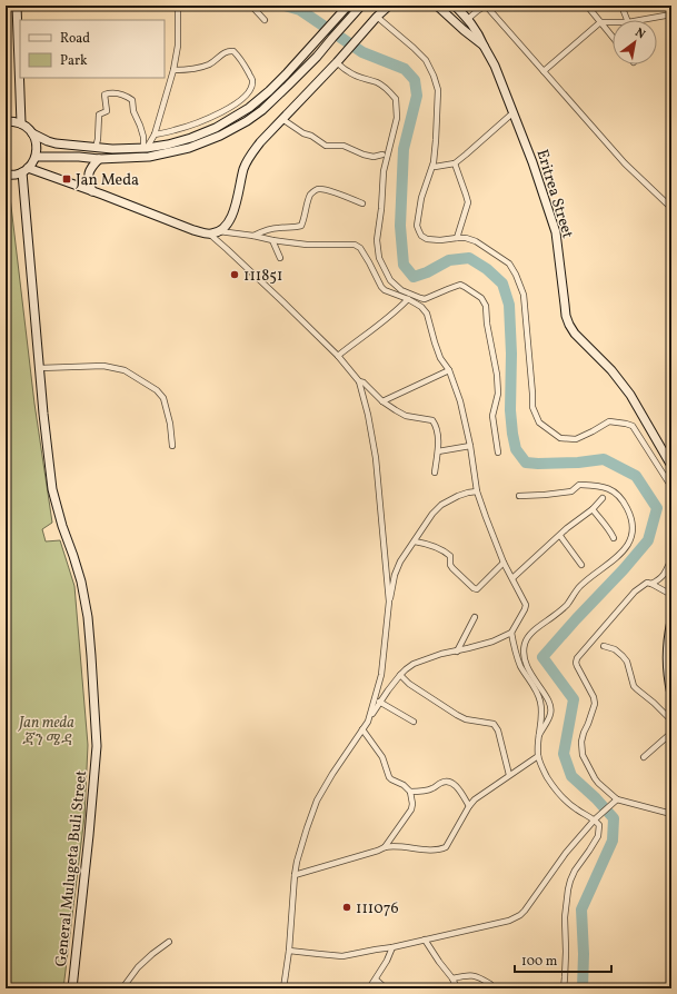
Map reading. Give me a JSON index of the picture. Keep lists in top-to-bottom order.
{
  "streets": {
    "main road": ["Eritrea Street", "General Mulugeta Buli Street"]
  },
  "parks": ["Jan meda ጃን ሜዳ"],
  "places": {
    "transit": ["Jan Meda"],
    "other": ["111851", "111076"]
  },
  "legend": ["Road", "Park"],
  "scale_bar": "100 m",
  "north": "top right"
}
